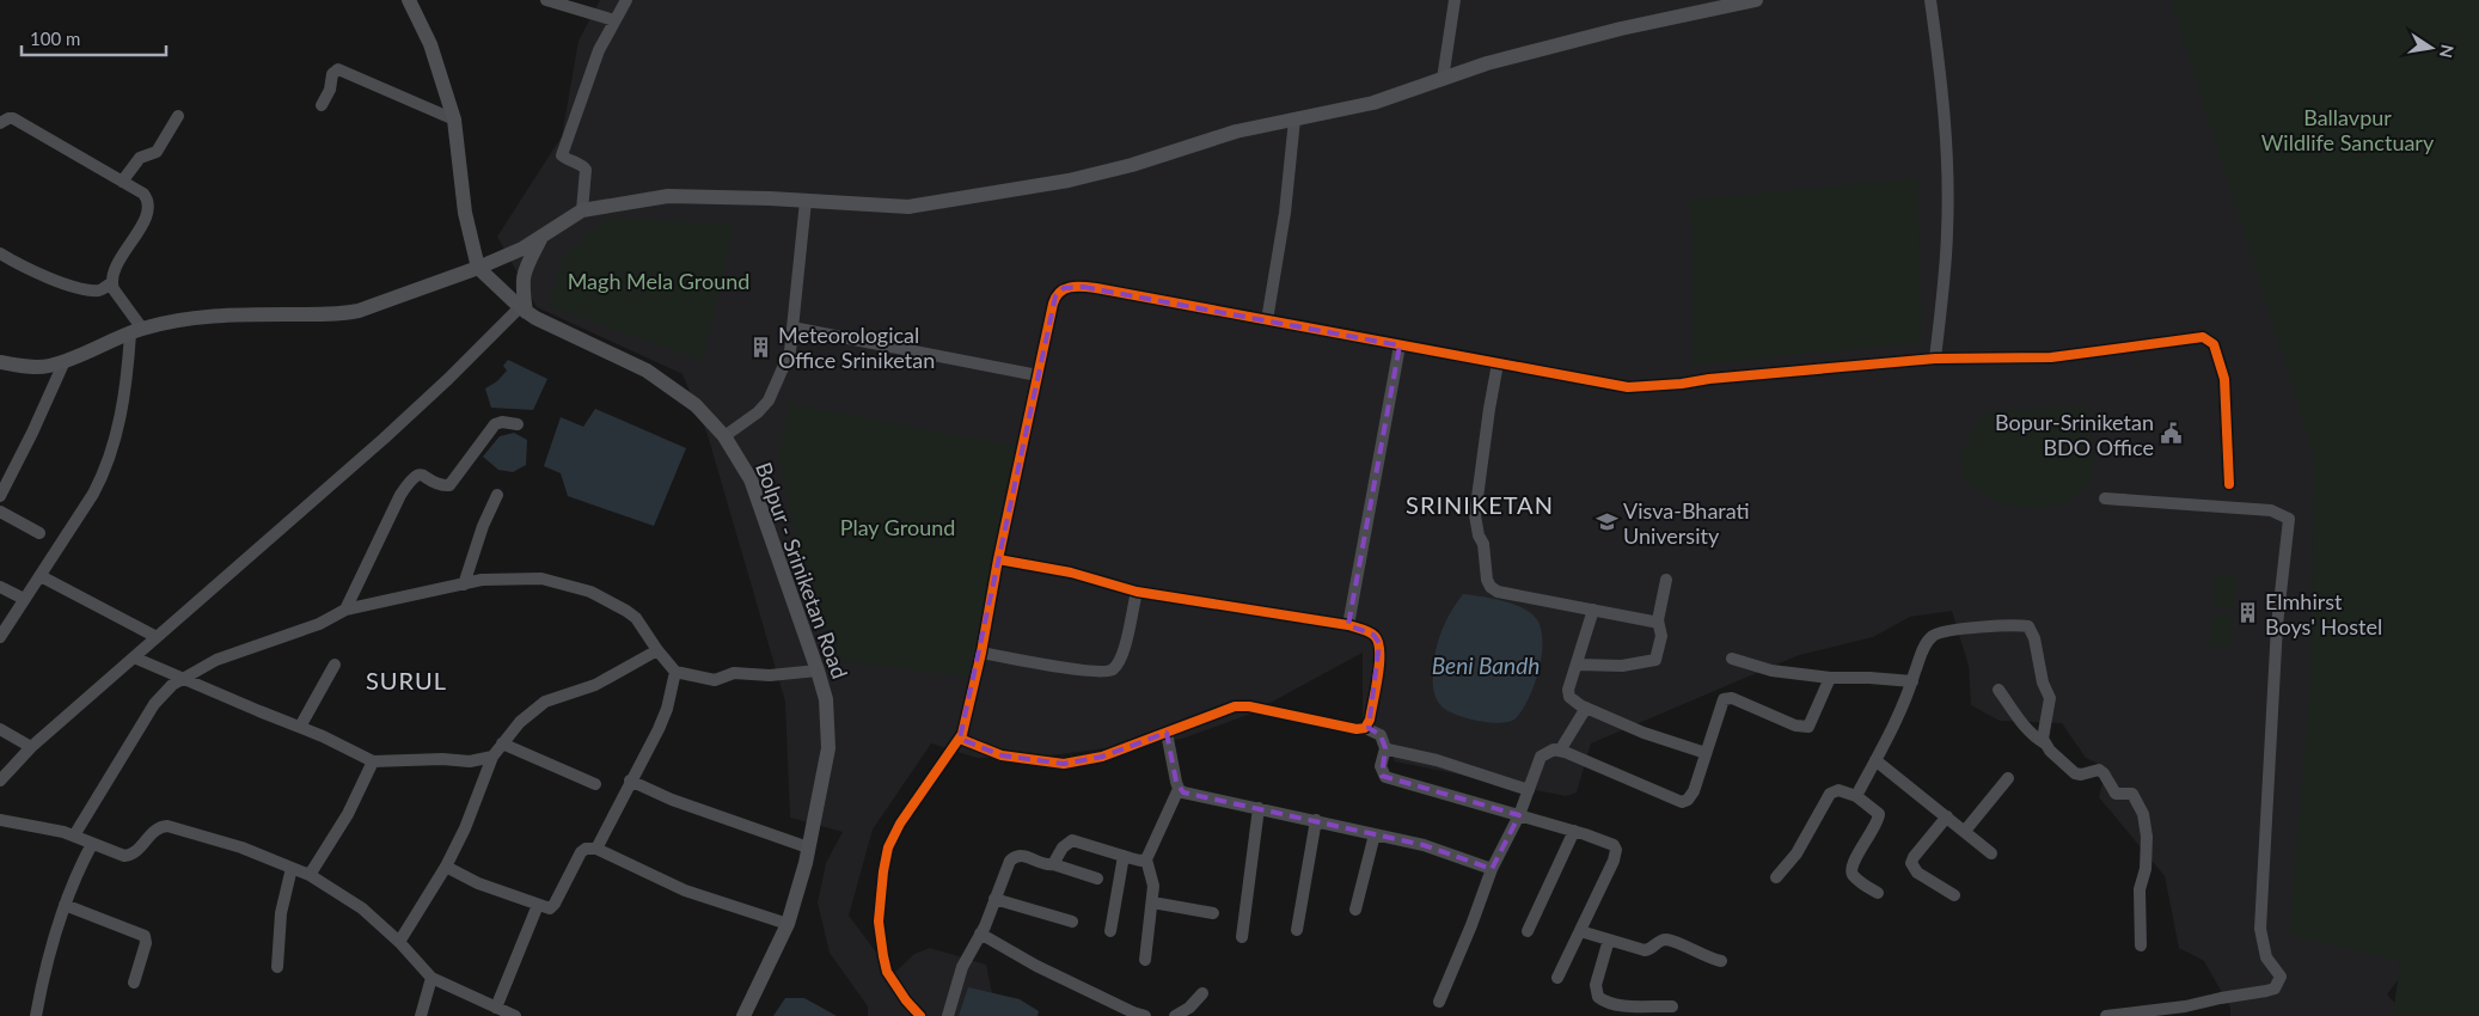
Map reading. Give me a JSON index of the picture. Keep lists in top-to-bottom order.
{
  "streets": {
    "main road": ["Bolpur - Sriniketan Road"]
  },
  "districts": ["SRINIKETAN", "SURUL"],
  "water": ["Beni Bandh"],
  "parks": ["Ballavpur Wildlife Sanctuary", "Magh Mela Ground", "Play Ground"],
  "places": {
    "building": ["Meteorological Office Sriniketan", "Elmhirst Boys' Hostel"],
    "public building": ["Bopur-Sriniketan BDO Office"],
    "school or university": ["Visva-Bharati University"]
  },
  "scale_bar": "100 m",
  "north": "right"
}
